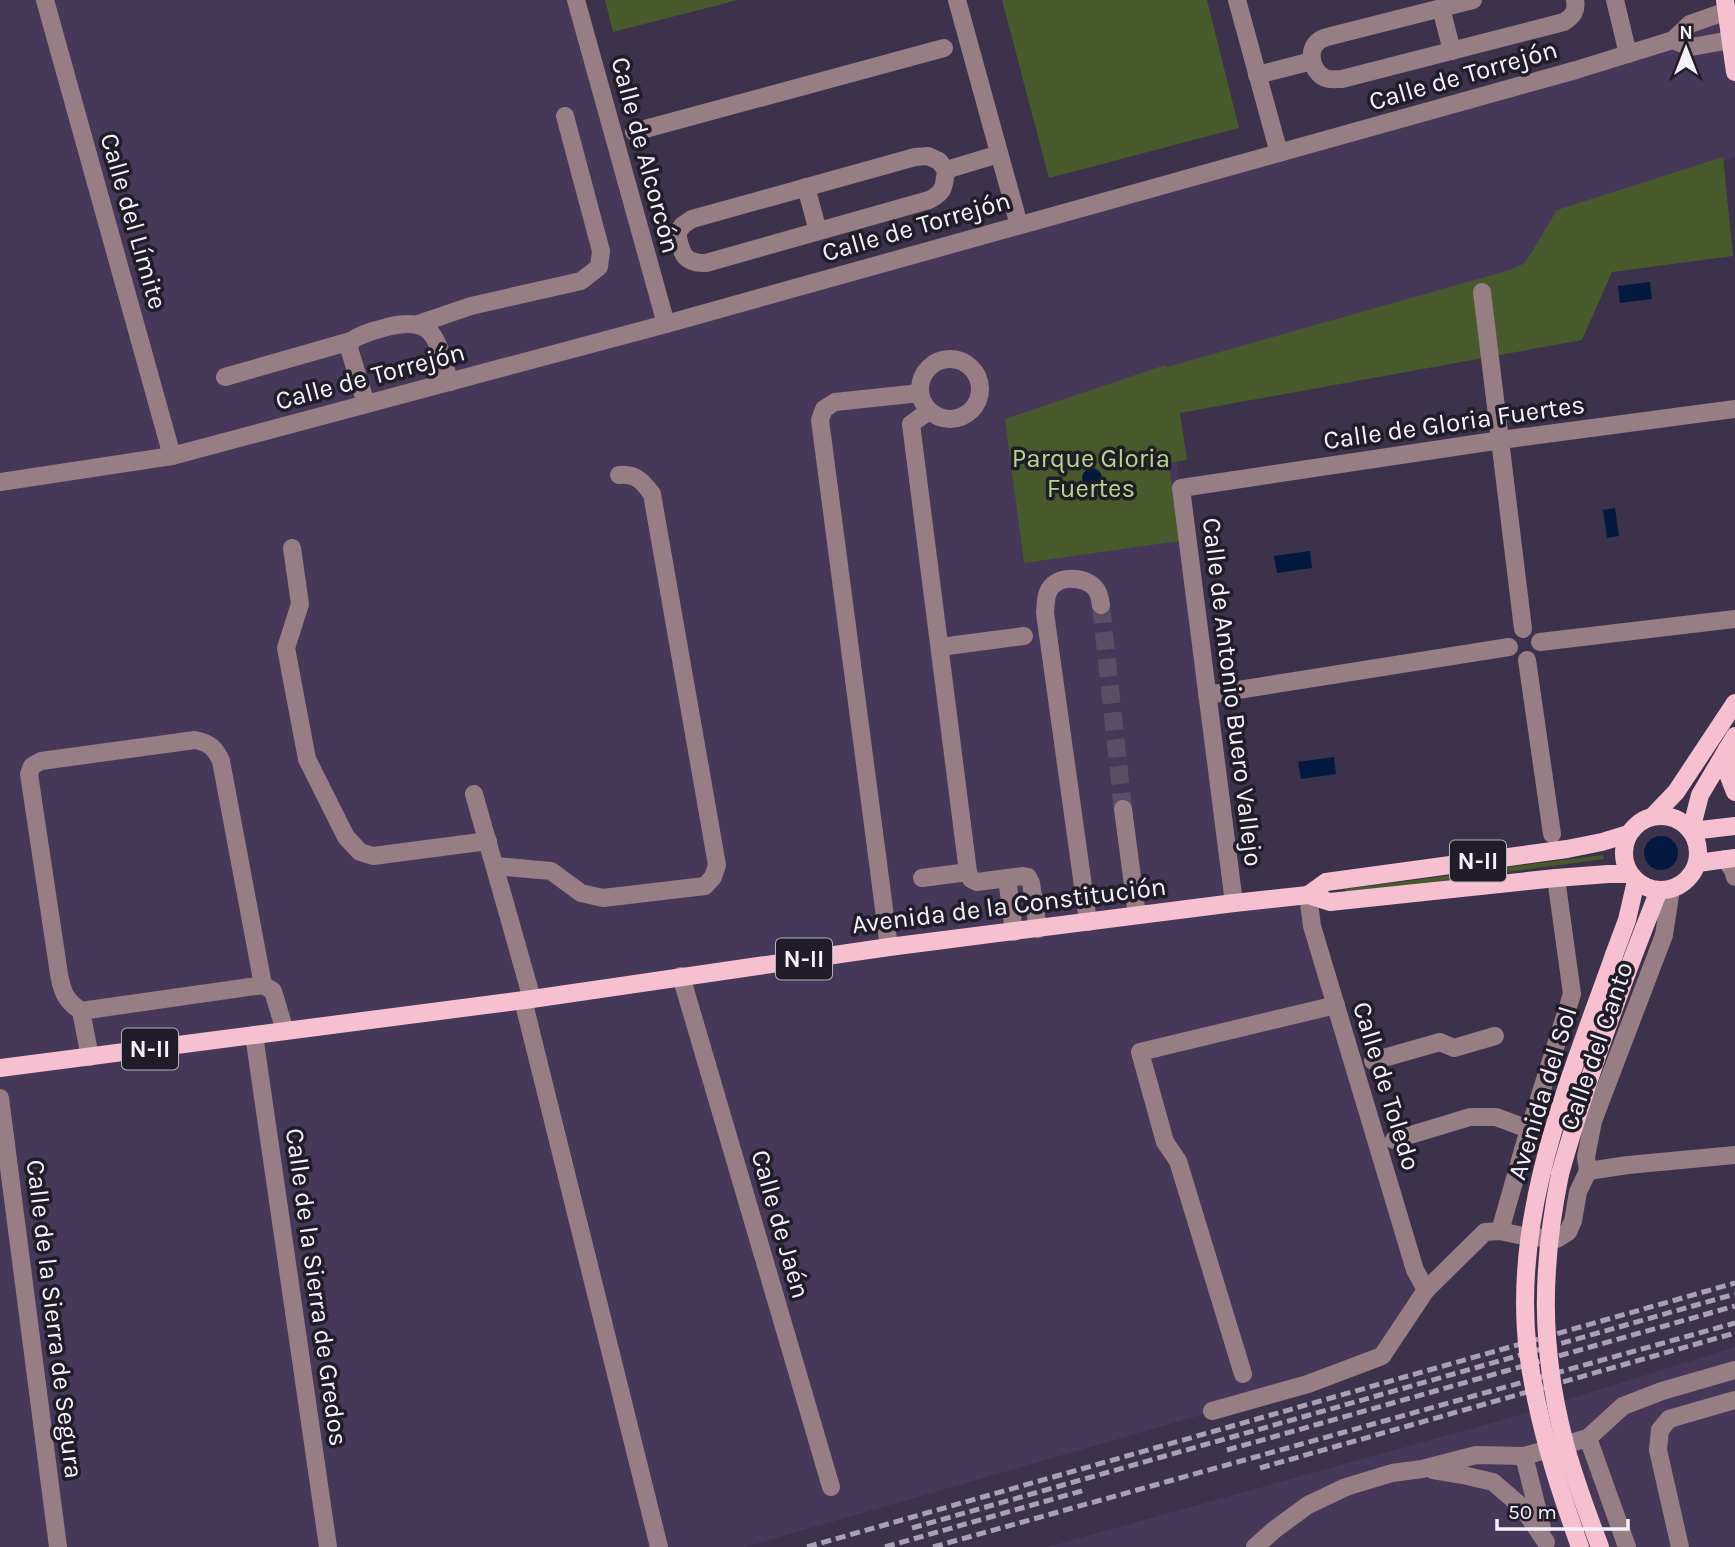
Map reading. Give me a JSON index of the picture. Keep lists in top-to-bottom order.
{
  "streets": {
    "main road": ["N-II", "Avenida de la Constitución", "Avenida del Sol"],
    "street": [
      "Calle de Torrejón",
      "Calle de Alcorcón",
      "Calle del Límite",
      "Calle de Gloria Fuertes",
      "Calle de Antonio Buero Vallejo",
      "Calle del Canto",
      "Calle de Toledo",
      "Calle de Jaén",
      "Calle de la Sierra de Gredos",
      "Calle de la Sierra de Segura"
    ]
  },
  "crossings": [
    ["Calle de Torrejón", "Calle de Alcorcón"],
    ["Calle de Torrejón", "Calle del Límite"],
    ["Calle de Gloria Fuertes", "Calle de Antonio Buero Vallejo"],
    ["Calle de Antonio Buero Vallejo", "Avenida de la Constitución"],
    ["N-II", "Avenida de la Constitución"],
    ["N-II", "Calle del Canto"],
    ["N-II", "Avenida del Sol"],
    ["N-II", "Calle de la Sierra de Gredos"],
    ["Avenida de la Constitución", "Calle del Canto"],
    ["Avenida de la Constitución", "Calle de Toledo"],
    ["Avenida de la Constitución", "Avenida del Sol"],
    ["Avenida de la Constitución", "Calle de Jaén"],
    ["Calle del Canto", "Avenida del Sol"]
  ],
  "parks": ["Parque Gloria Fuertes"],
  "scale_bar": "50 m",
  "north": "top"
}
